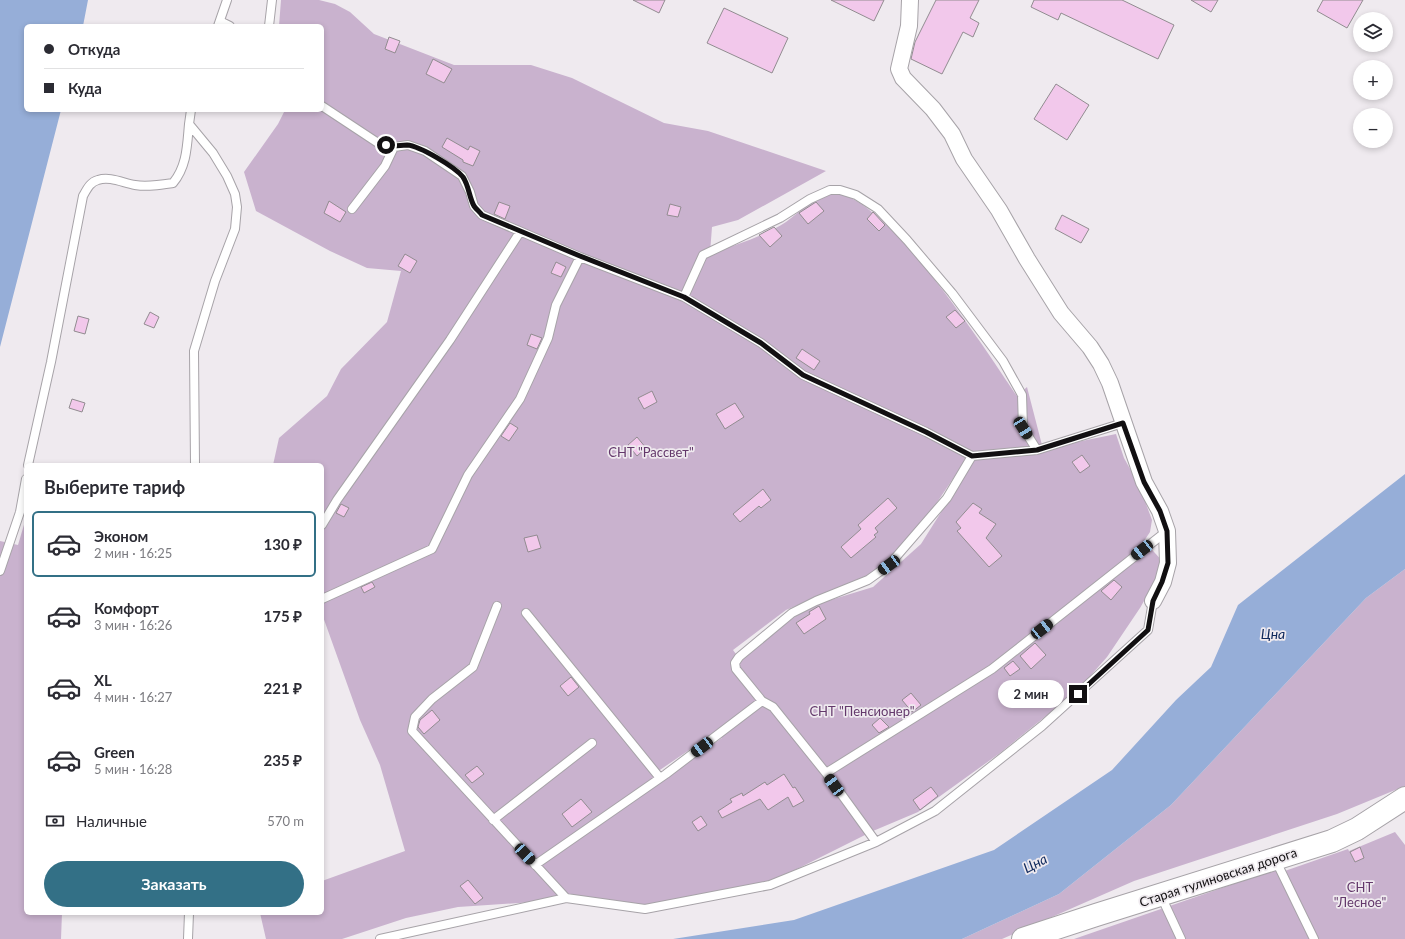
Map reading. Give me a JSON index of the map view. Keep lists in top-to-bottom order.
{
  "streets": {
    "street": ["Старая тулиновская дорога"]
  },
  "water": ["Цна"],
  "parks": ["СНТ \"Рассвет\"", "СНТ \"Пенсионер\"", "СНТ \"Лесное\""],
  "page": {
    "map_buttons": ["+", "−"],
    "banner": ["Откуда", "Куда"],
    "heading": "Выберите тариф",
    "list": [
      {
        "name": "Эконом",
        "note": "2 мин · 16:25",
        "value": "130 ₽"
      },
      {
        "name": "Комфорт",
        "note": "3 мин · 16:26",
        "value": "175 ₽"
      },
      {
        "name": "XL",
        "note": "4 мин · 16:27",
        "value": "221 ₽"
      },
      {
        "name": "Green",
        "note": "5 мин · 16:28",
        "value": "235 ₽"
      }
    ],
    "bubble": "2 мин",
    "pay": ["Наличные", "570 m"],
    "buttons": "Заказать"
  }
}
